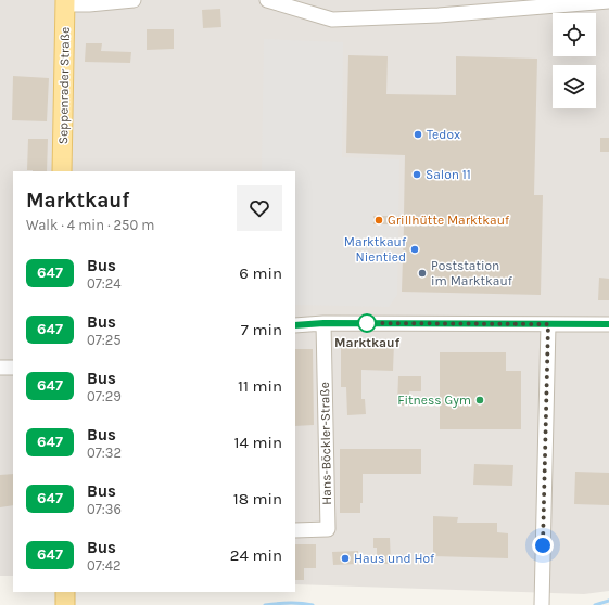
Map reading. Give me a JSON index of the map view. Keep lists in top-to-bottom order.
{
  "streets": {
    "main road": ["Seppenrader Straße"],
    "street": ["Hans-Böckler-Straße"]
  },
  "places": [
    "Tedox",
    "Salon 11",
    "Grillhütte Marktkauf",
    "Marktkauf Nientied",
    "Poststation im Marktkauf",
    "Marktkauf",
    "Fitness Gym",
    "Haus und Hof"
  ],
  "lines": ["bus line 647"],
  "page": {
    "heading": ["Marktkauf", "Walk · 4 min · 250 m"],
    "list": [
      {
        "mark": "647",
        "name": "Bus",
        "note": "07:24",
        "value": "6 min"
      },
      {
        "mark": "647",
        "name": "Bus",
        "note": "07:25",
        "value": "7 min"
      },
      {
        "mark": "647",
        "name": "Bus",
        "note": "07:29",
        "value": "11 min"
      },
      {
        "mark": "647",
        "name": "Bus",
        "note": "07:32",
        "value": "14 min"
      },
      {
        "mark": "647",
        "name": "Bus",
        "note": "07:36",
        "value": "18 min"
      },
      {
        "mark": "647",
        "name": "Bus",
        "note": "07:42",
        "value": "24 min"
      }
    ]
  }
}
